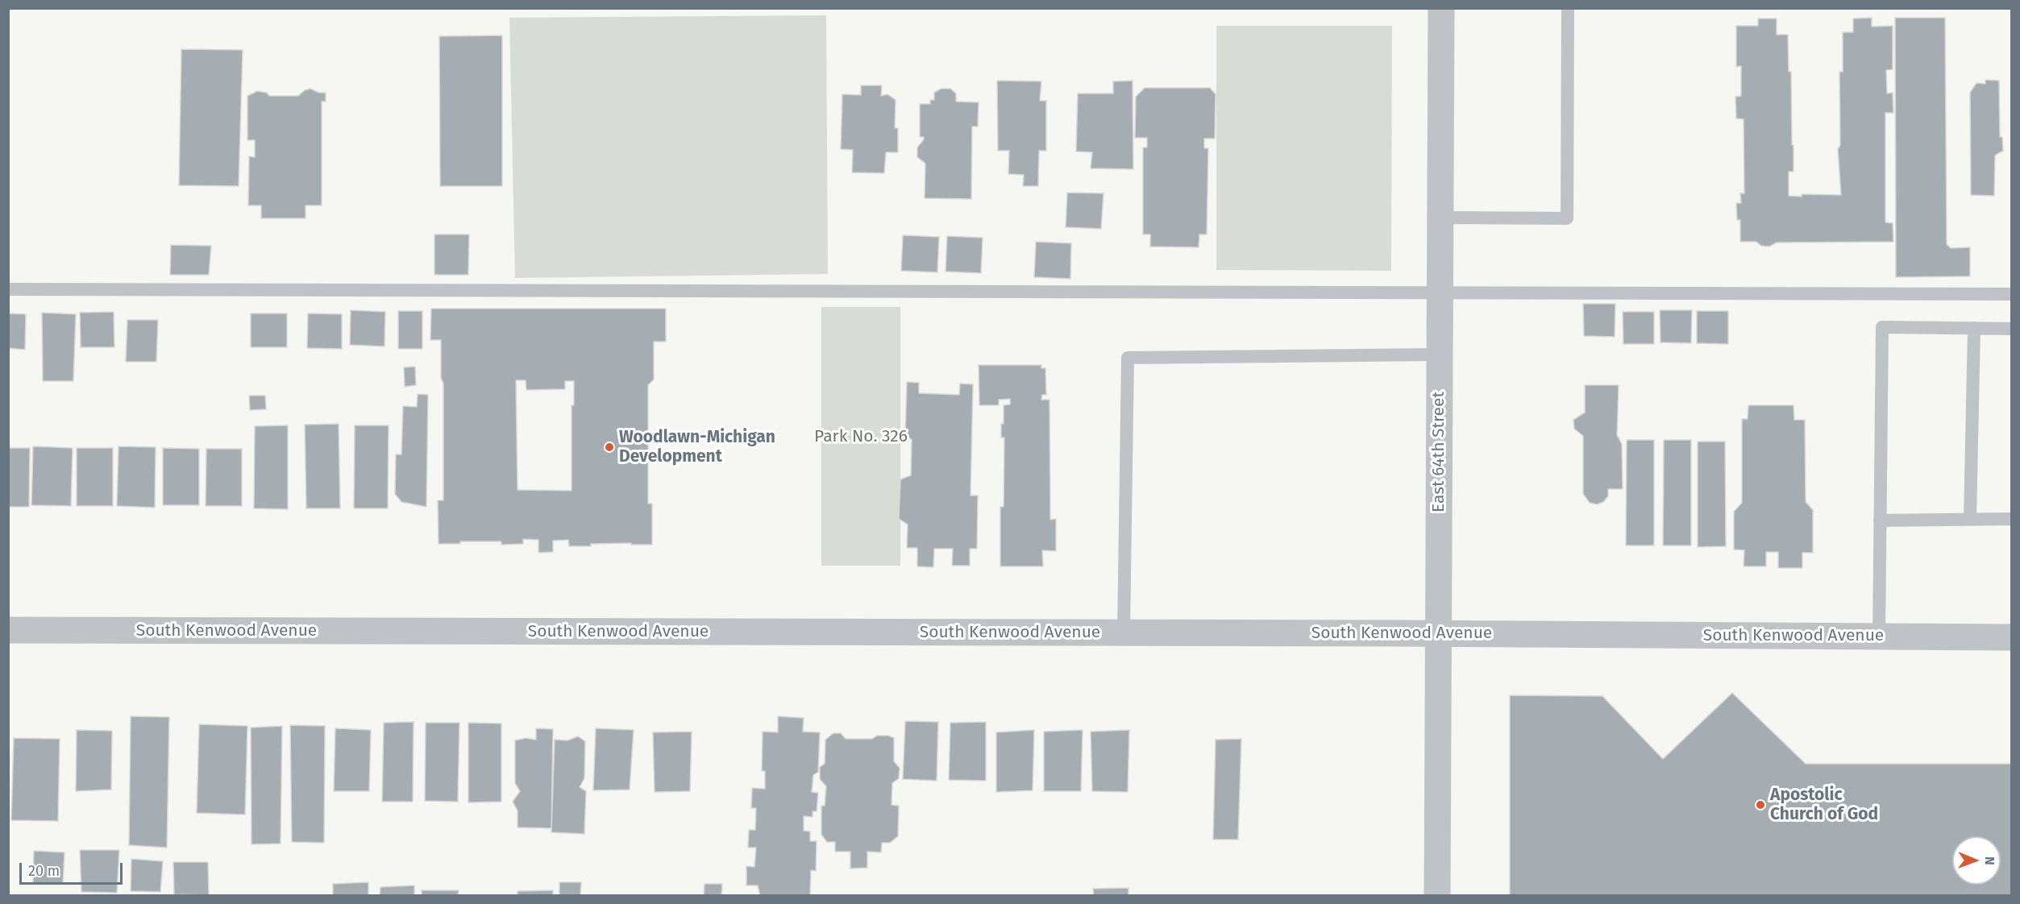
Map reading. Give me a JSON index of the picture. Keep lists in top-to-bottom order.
{
  "streets": {
    "street": ["East 64th Street", "South Kenwood Avenue"]
  },
  "crossings": [
    ["East 64th Street", "South Kenwood Avenue"]
  ],
  "parks": ["Park No. 326"],
  "places": ["Woodlawn-Michigan Development", "Apostolic Church of God"],
  "scale_bar": "20 m",
  "north": "right"
}
